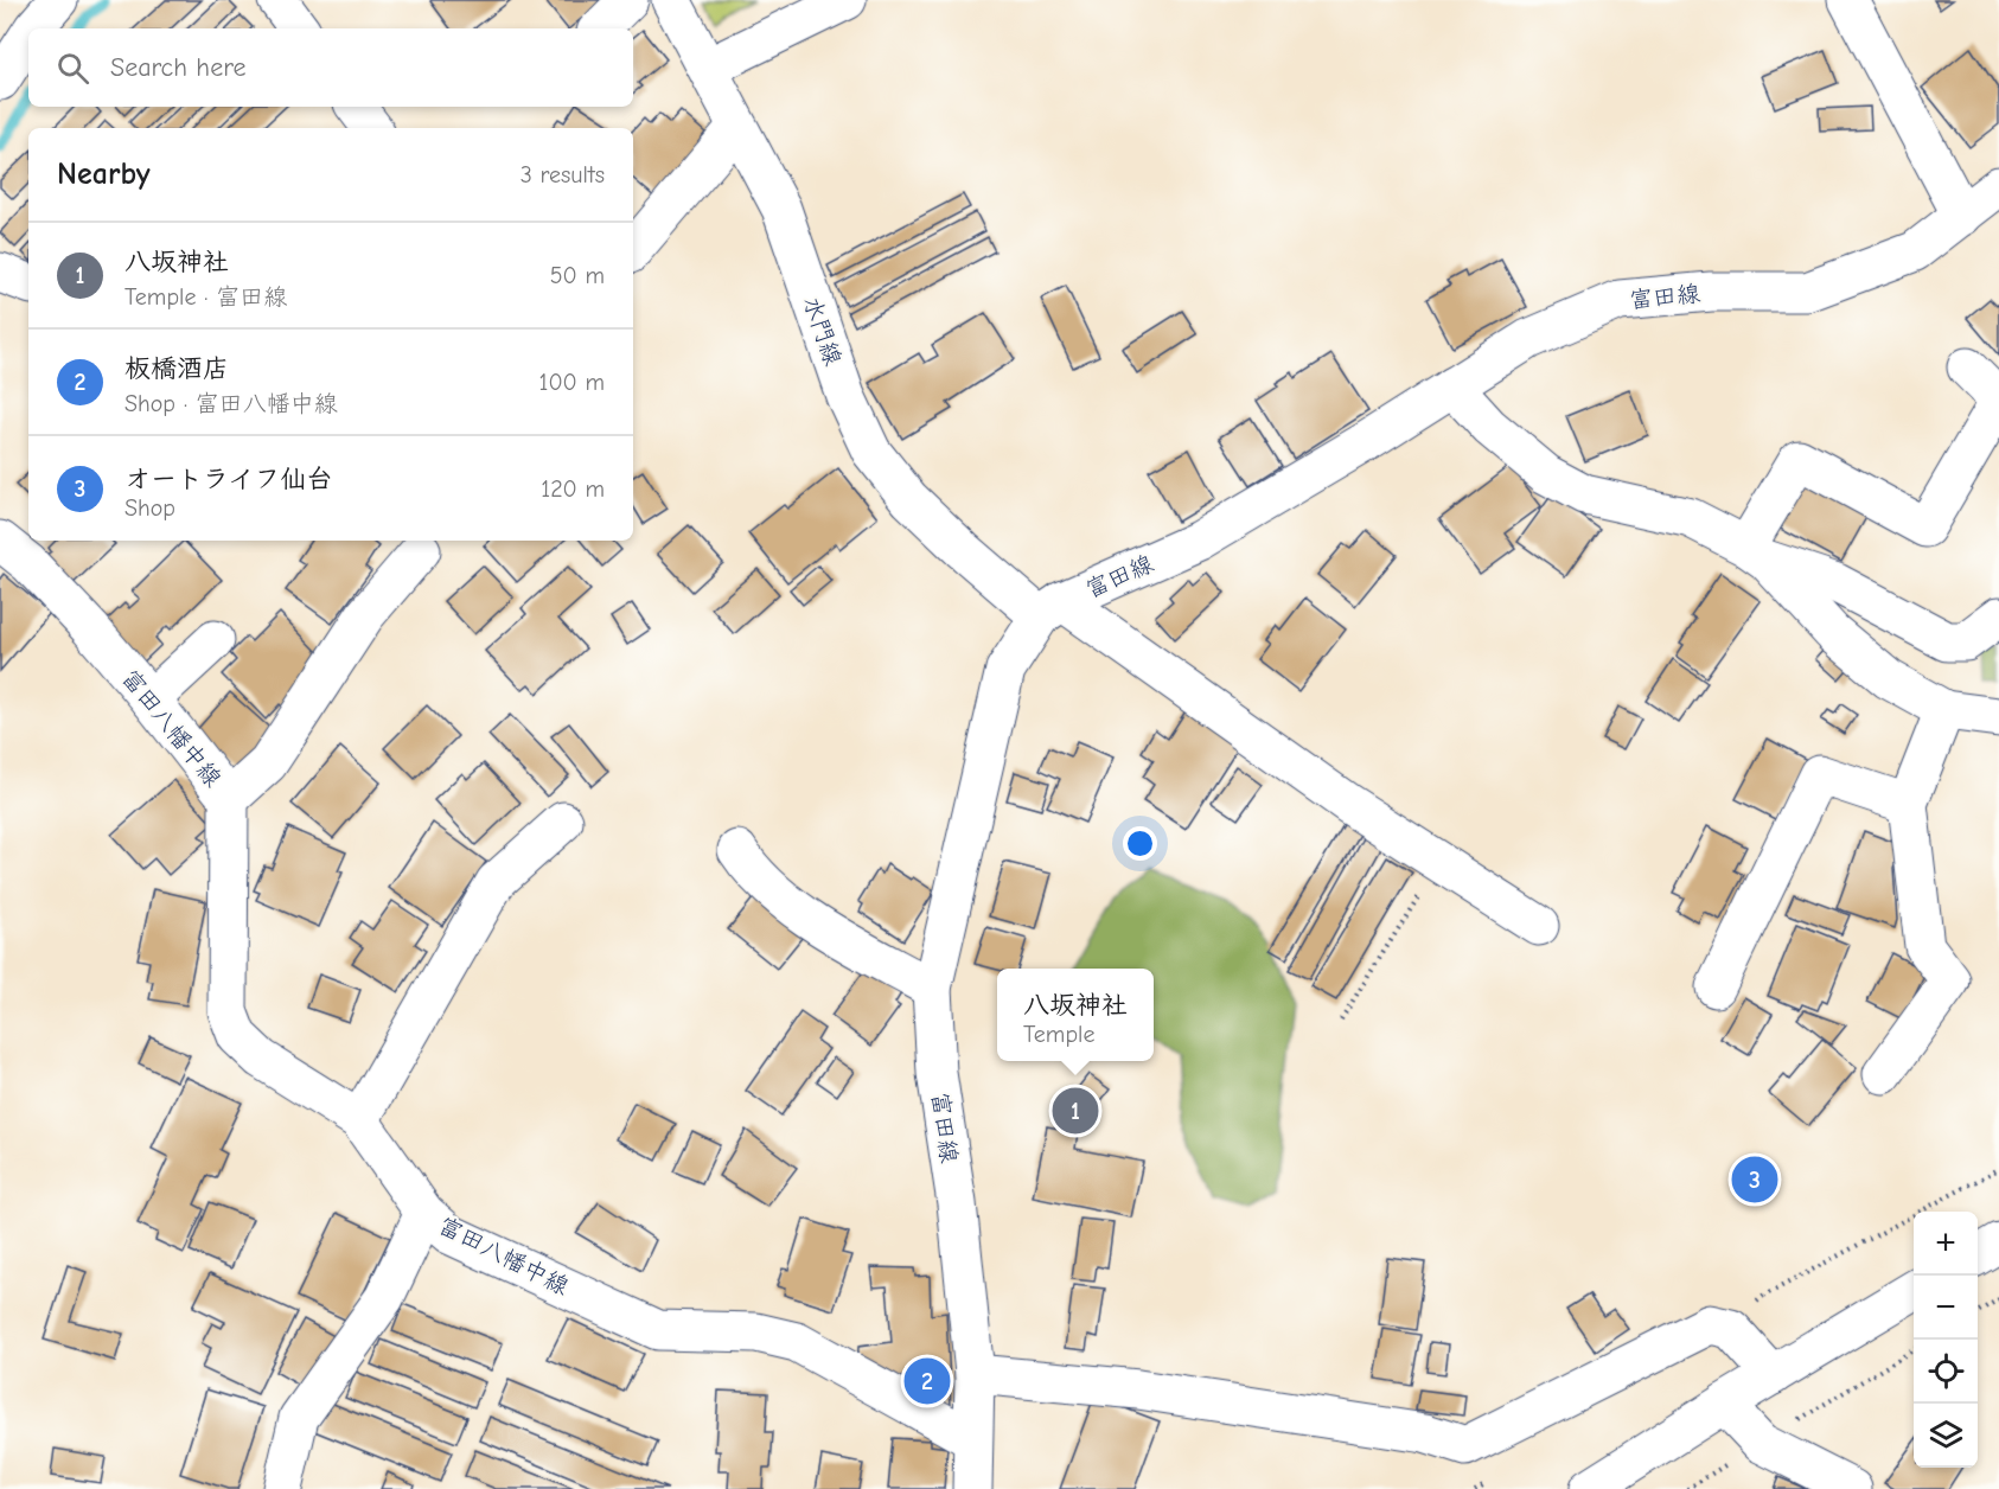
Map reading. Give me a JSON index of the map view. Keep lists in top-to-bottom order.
{
  "streets": {
    "street": ["富田線", "水門線", "富田八幡中線"]
  },
  "crossings": [
    ["富田線", "水門線"],
    ["富田線", "富田八幡中線"]
  ],
  "page": {
    "search": "Search here",
    "heading": ["Nearby", "3 results"],
    "list": [
      {
        "mark": "1",
        "name": "八坂神社",
        "note": "Temple · 富田線",
        "value": "50 m"
      },
      {
        "mark": "2",
        "name": "板橋酒店",
        "note": "Shop · 富田八幡中線",
        "value": "100 m"
      },
      {
        "mark": "3",
        "name": "オートライフ仙台",
        "note": "Shop",
        "value": "120 m"
      }
    ],
    "popup": ["八坂神社", "Temple"],
    "pins": ["1", "3", "2"],
    "map_buttons": ["+", "−"]
  }
}
